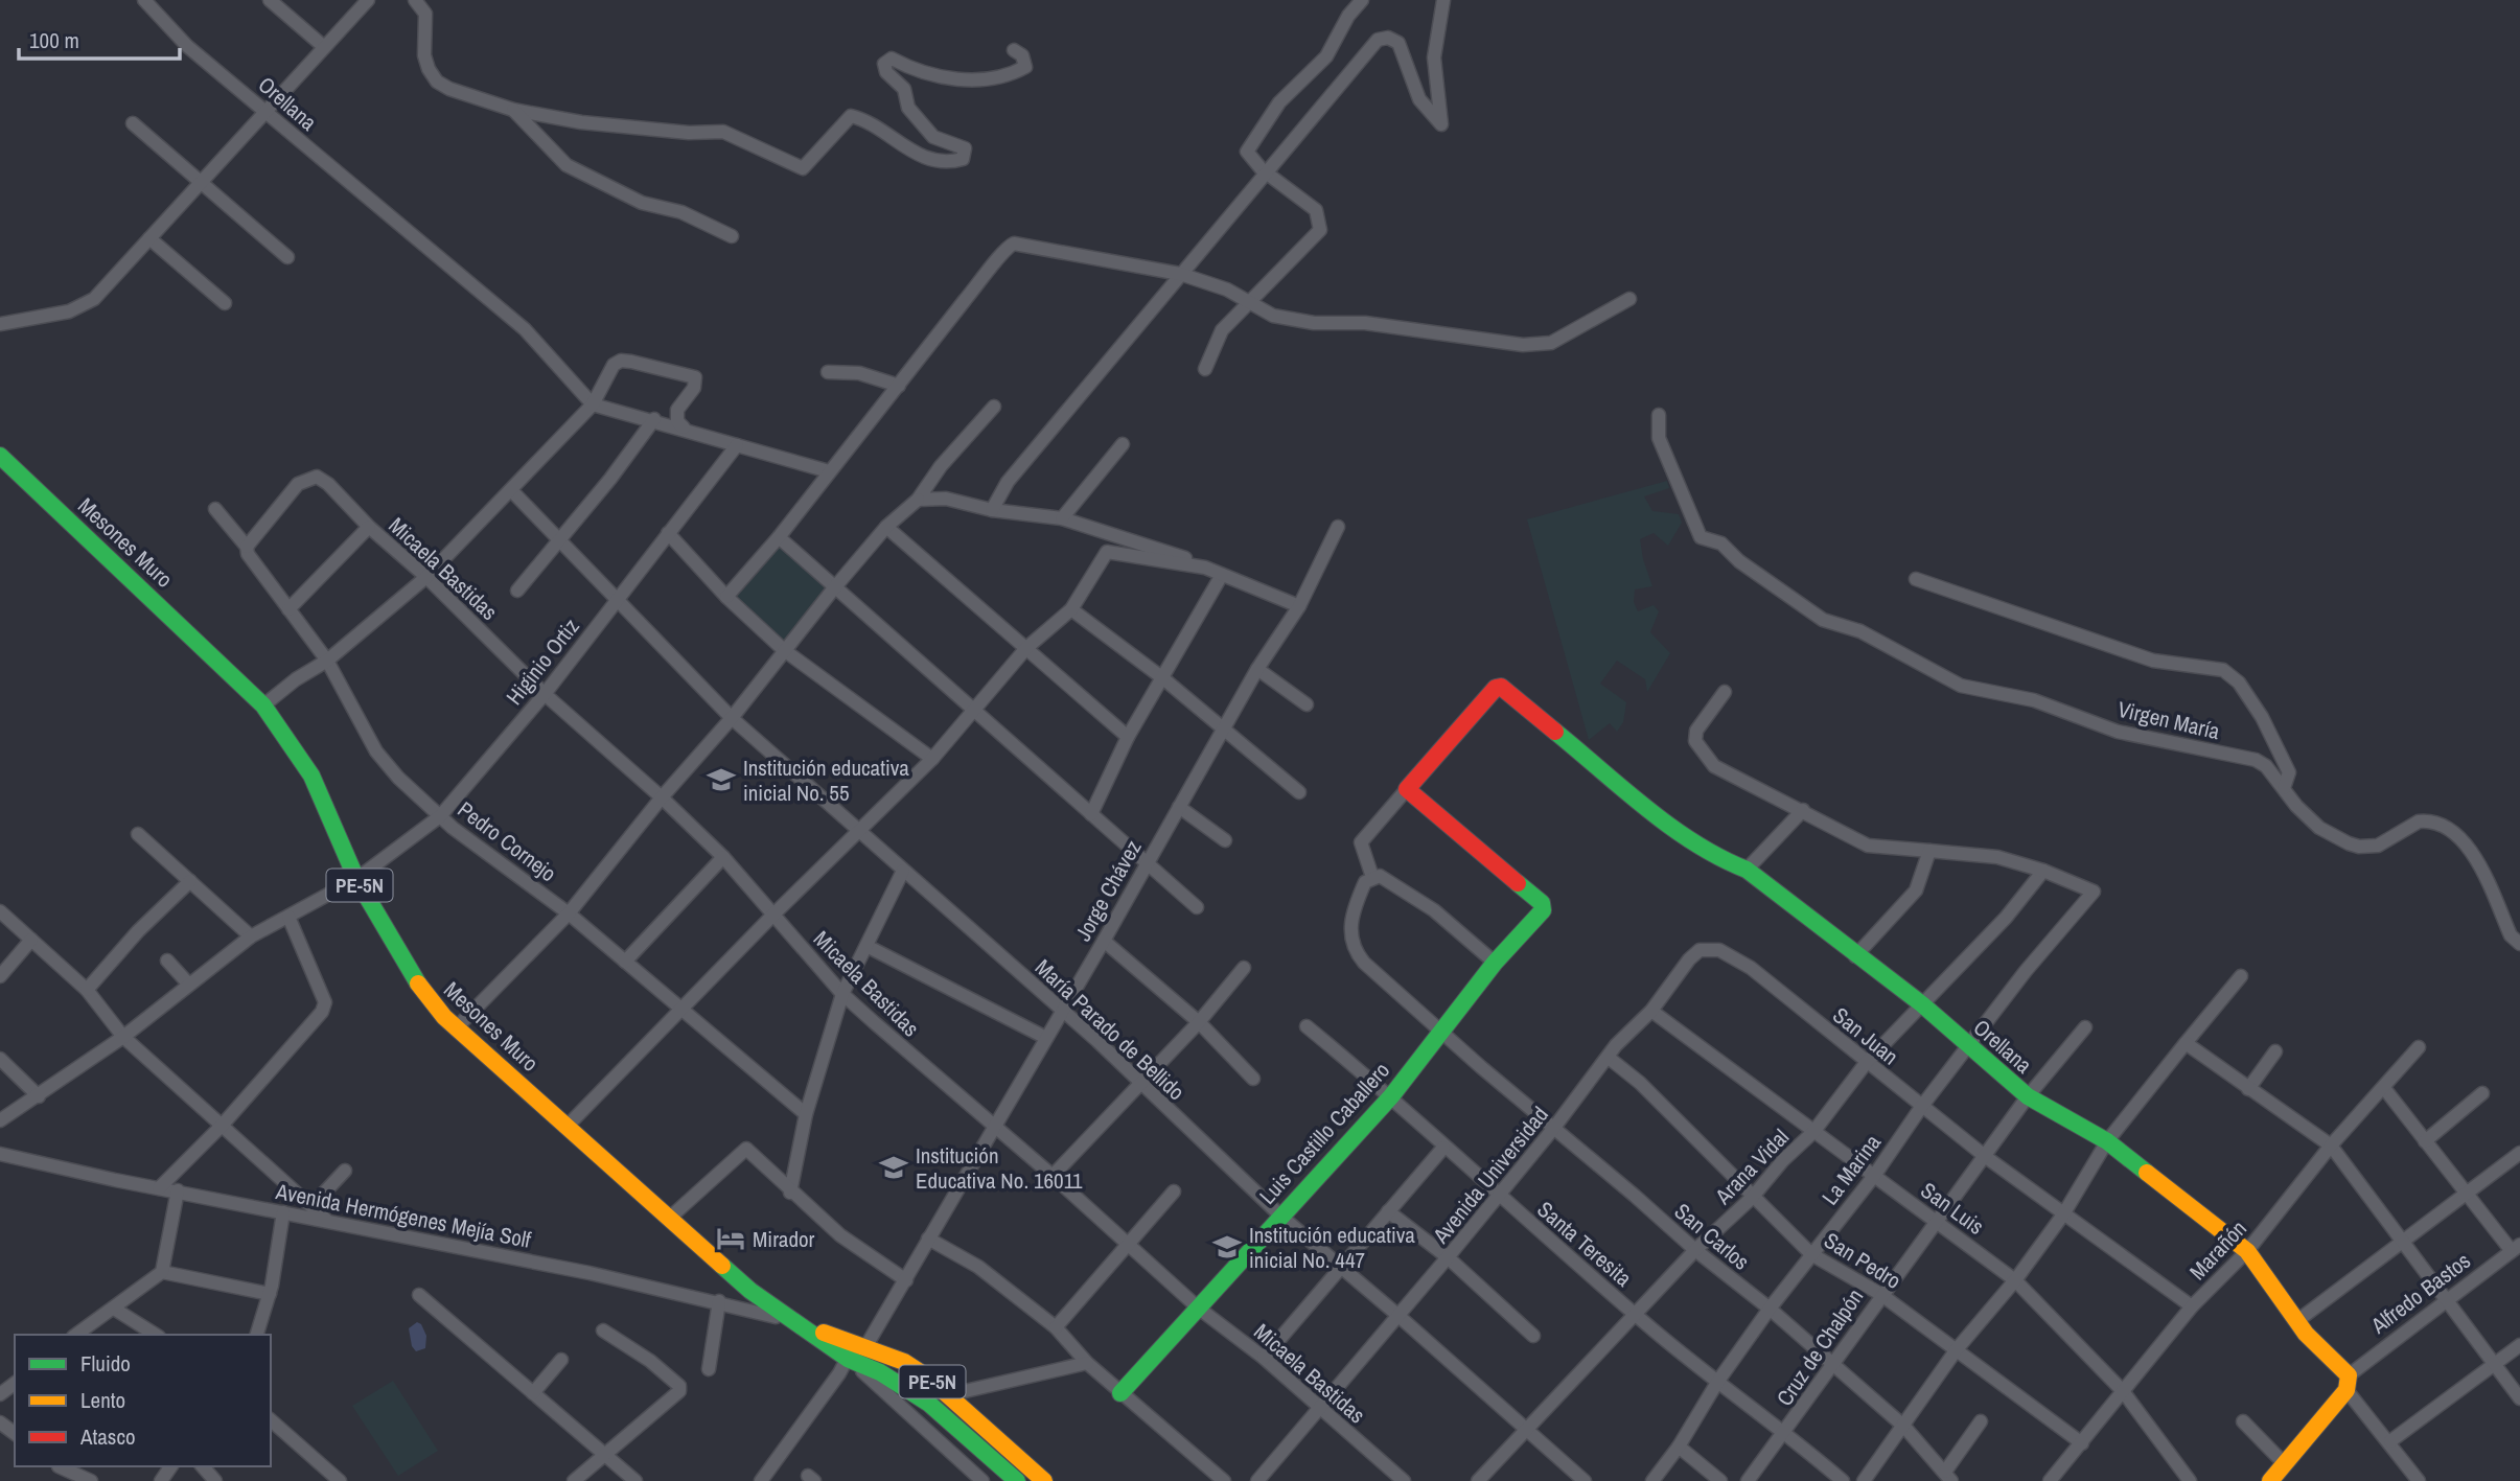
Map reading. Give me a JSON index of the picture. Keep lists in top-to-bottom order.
{
  "streets": {
    "main road": [
      "Orellana",
      "Mesones Muro",
      "PE-5N",
      "Luis Castillo Caballero",
      "Alfredo Bastos"
    ],
    "street": [
      "Micaela Bastidas",
      "Higinio Ortiz",
      "Virgen María",
      "Pedro Cornejo",
      "Jorge Chávez",
      "María Parado de Bellido",
      "San Juan",
      "Arana Vidal",
      "La Marina",
      "Avenida Universidad",
      "San Luis",
      "Avenida Hermógenes Mejía Solf",
      "San Carlos",
      "Santa Teresita",
      "Marañón",
      "San Pedro",
      "Cruz de Chalpón"
    ]
  },
  "crossings": [
    ["Orellana", "Luis Castillo Caballero"],
    ["Orellana", "Arana Vidal"],
    ["Orellana", "La Marina"],
    ["Orellana", "Marañón"],
    ["Orellana", "Alfredo Bastos"],
    ["Orellana", "Cruz de Chalpón"],
    ["Mesones Muro", "Higinio Ortiz"],
    ["Mesones Muro", "PE-5N"],
    ["Mesones Muro", "Avenida Hermógenes Mejía Solf"],
    ["Micaela Bastidas", "Higinio Ortiz"],
    ["Micaela Bastidas", "Pedro Cornejo"],
    ["Micaela Bastidas", "Jorge Chávez"],
    ["Micaela Bastidas", "Luis Castillo Caballero"],
    ["Micaela Bastidas", "Avenida Universidad"],
    ["Higinio Ortiz", "Pedro Cornejo"],
    ["Higinio Ortiz", "María Parado de Bellido"],
    ["PE-5N", "Jorge Chávez"],
    ["PE-5N", "Avenida Hermógenes Mejía Solf"],
    ["Jorge Chávez", "María Parado de Bellido"],
    ["María Parado de Bellido", "Luis Castillo Caballero"],
    ["María Parado de Bellido", "Arana Vidal"],
    ["María Parado de Bellido", "Avenida Universidad"],
    ["San Juan", "Arana Vidal"],
    ["San Juan", "La Marina"],
    ["San Juan", "Avenida Universidad"],
    ["San Juan", "San Luis"],
    ["San Juan", "Marañón"],
    ["San Juan", "Cruz de Chalpón"],
    ["Luis Castillo Caballero", "San Carlos"],
    ["Luis Castillo Caballero", "Santa Teresita"],
    ["Arana Vidal", "La Marina"],
    ["Arana Vidal", "San Luis"],
    ["Arana Vidal", "San Carlos"],
    ["Arana Vidal", "Santa Teresita"],
    ["Arana Vidal", "San Pedro"],
    ["La Marina", "San Luis"],
    ["La Marina", "San Carlos"],
    ["La Marina", "Santa Teresita"],
    ["La Marina", "San Pedro"],
    ["Avenida Universidad", "San Luis"],
    ["Avenida Universidad", "San Carlos"],
    ["Avenida Universidad", "Santa Teresita"],
    ["Avenida Universidad", "San Pedro"],
    ["San Luis", "Marañón"],
    ["San Luis", "Cruz de Chalpón"],
    ["San Carlos", "Cruz de Chalpón"],
    ["Santa Teresita", "Cruz de Chalpón"],
    ["Marañón", "San Pedro"],
    ["San Pedro", "Cruz de Chalpón"]
  ],
  "places": {
    "school or university": ["Institución educativa inicial No. 55", "Institución Educativa No. 16011", "Institución educativa inicial No. 447"],
    "hotel": ["Mirador"]
  },
  "legend": ["Fluido", "Lento", "Atasco"],
  "scale_bar": "100 m"
}
